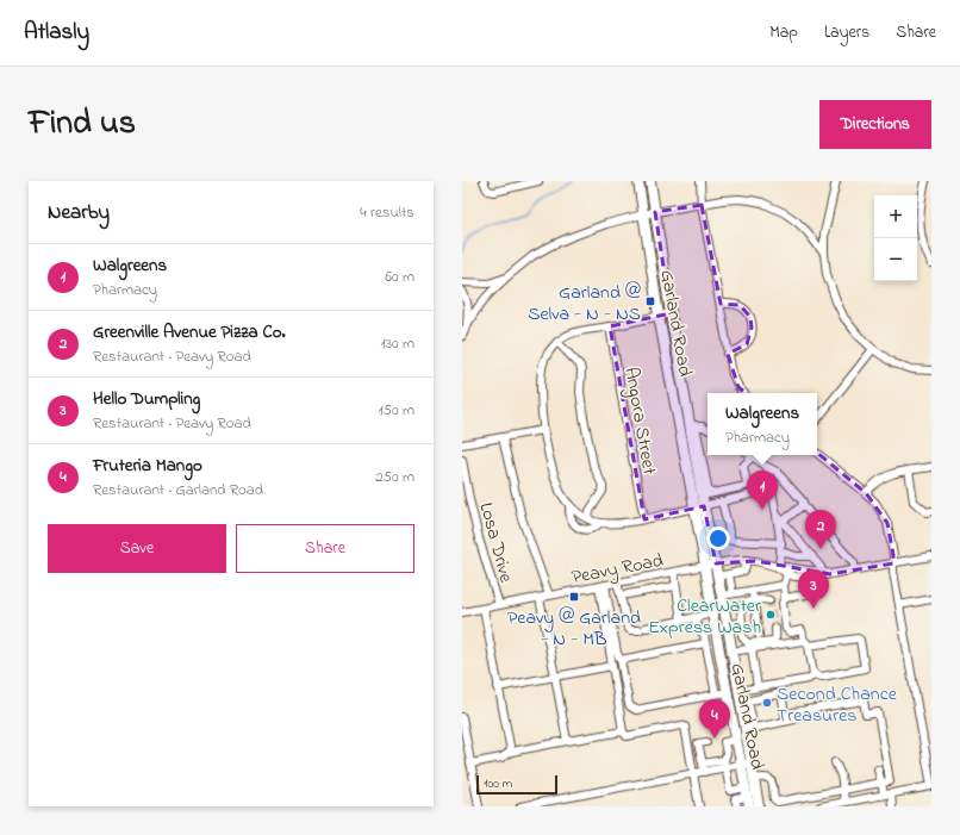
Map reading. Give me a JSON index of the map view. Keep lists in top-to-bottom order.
{
  "streets": {
    "main road": ["Garland Road"],
    "street": ["Angora Street", "Losa Drive", "Peavy Road"]
  },
  "crossings": [
    ["Garland Road", "Peavy Road"],
    ["Losa Drive", "Peavy Road"]
  ],
  "places": {
    "transit": ["Garland @ Selva - N - NS", "Peavy @ Garland - N - MB"],
    "other": ["ClearWater Express Wash", "Second Chance Treasures"]
  },
  "scale_bar": "100 m",
  "page": {
    "header": "Atlasly",
    "nav": ["Map", "Layers", "Share"],
    "title": "Find us",
    "buttons": [
      "Directions",
      ["Save", "Share"]
    ],
    "heading": ["Nearby", "4 results"],
    "map_buttons": ["+", "−"],
    "list": [
      {
        "mark": "1",
        "name": "Walgreens",
        "note": "Pharmacy",
        "value": "60 m"
      },
      {
        "mark": "2",
        "name": "Greenville Avenue Pizza Co.",
        "note": "Restaurant · Peavy Road",
        "value": "130 m"
      },
      {
        "mark": "3",
        "name": "Hello Dumpling",
        "note": "Restaurant · Peavy Road",
        "value": "150 m"
      },
      {
        "mark": "4",
        "name": "Fruteria Mango",
        "note": "Restaurant · Garland Road",
        "value": "250 m"
      }
    ],
    "popup": ["Walgreens", "Pharmacy"],
    "pins": [
      "1",
      "2",
      "3",
      "4"
    ],
    "scale": "100 m"
  }
}
